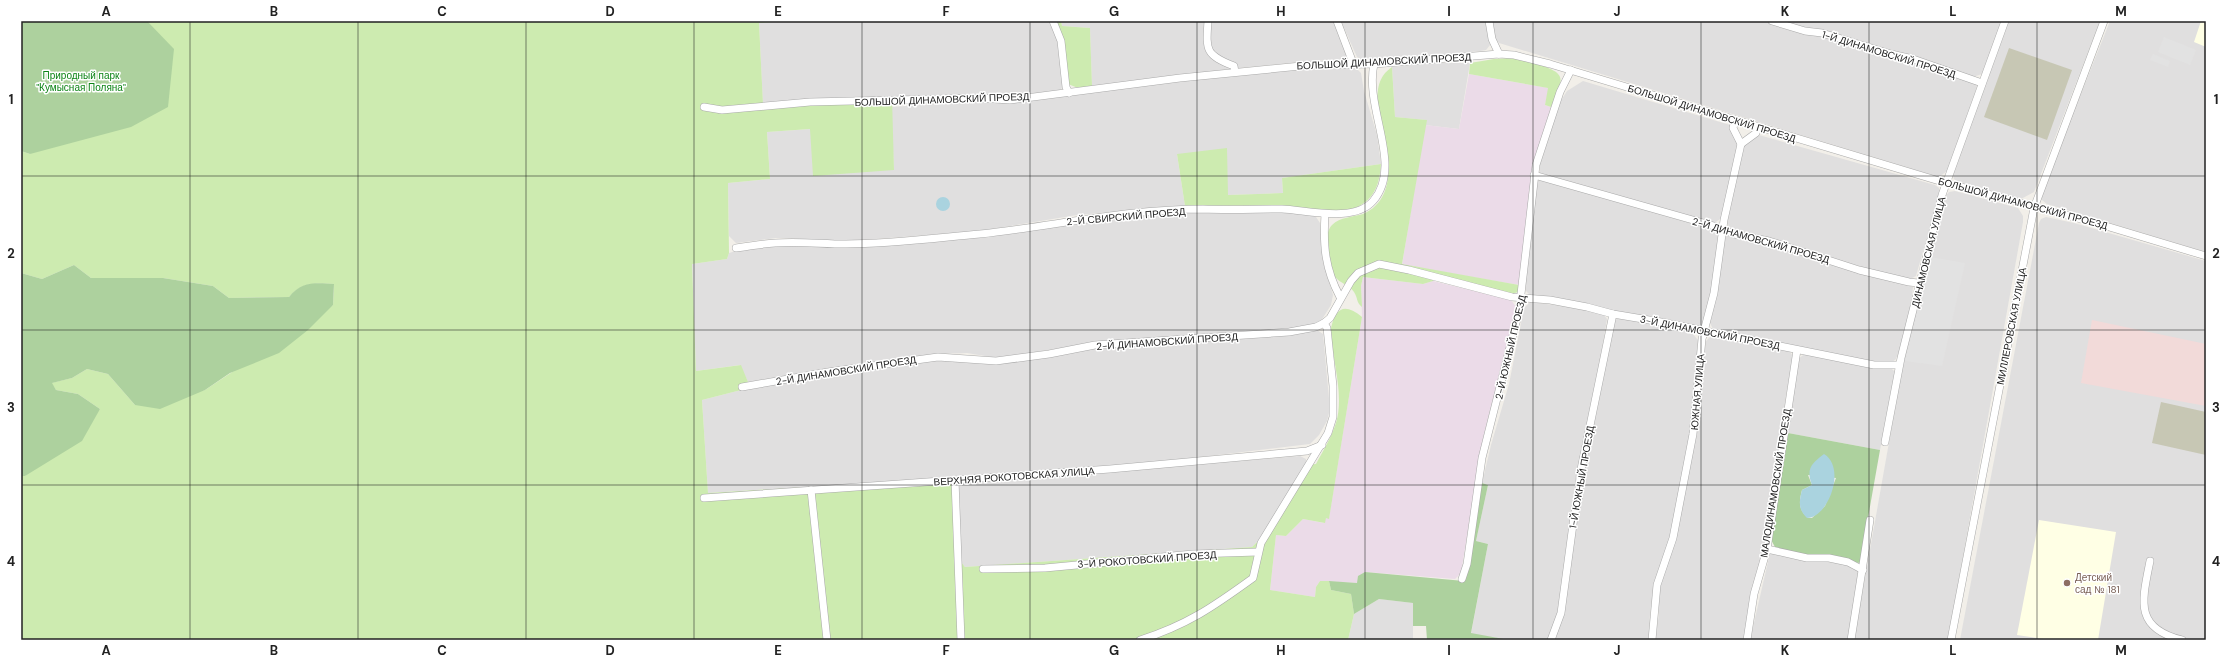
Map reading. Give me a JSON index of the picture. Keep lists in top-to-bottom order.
{
  "streets": {
    "street": [
      "1-Й ДИНАМОВСКИЙ ПРОЕЗД",
      "БОЛЬШОЙ ДИНАМОВСКИЙ ПРОЕЗД",
      "2-Й СВИРСКИЙ ПРОЕЗД",
      "2-Й ДИНАМОВСКИЙ ПРОЕЗД",
      "ДИНАМОВСКАЯ УЛИЦА",
      "МИЛЛЕРОВСКАЯ УЛИЦА",
      "3-Й ДИНАМОВСКИЙ ПРОЕЗД",
      "2-Й ЮЖНЫЙ ПРОЕЗД",
      "ЮЖНАЯ УЛИЦА",
      "ВЕРХНЯЯ РОКОТОВСКАЯ УЛИЦА",
      "1-Й ЮЖНЫЙ ПРОЕЗД",
      "МАЛОДИНАМОВСКИЙ ПРОЕЗД",
      "3-Й РОКОТОВСКИЙ ПРОЕЗД"
    ]
  },
  "crossings": [
    ["1-Й ДИНАМОВСКИЙ ПРОЕЗД", "ДИНАМОВСКАЯ УЛИЦА"],
    ["БОЛЬШОЙ ДИНАМОВСКИЙ ПРОЕЗД", "2-Й СВИРСКИЙ ПРОЕЗД"],
    ["БОЛЬШОЙ ДИНАМОВСКИЙ ПРОЕЗД", "ДИНАМОВСКАЯ УЛИЦА"],
    ["БОЛЬШОЙ ДИНАМОВСКИЙ ПРОЕЗД", "МИЛЛЕРОВСКАЯ УЛИЦА"],
    ["БОЛЬШОЙ ДИНАМОВСКИЙ ПРОЕЗД", "2-Й ЮЖНЫЙ ПРОЕЗД"],
    ["2-Й ДИНАМОВСКИЙ ПРОЕЗД", "ДИНАМОВСКАЯ УЛИЦА"],
    ["2-Й ДИНАМОВСКИЙ ПРОЕЗД", "2-Й ЮЖНЫЙ ПРОЕЗД"],
    ["2-Й ДИНАМОВСКИЙ ПРОЕЗД", "ЮЖНАЯ УЛИЦА"],
    ["ДИНАМОВСКАЯ УЛИЦА", "3-Й ДИНАМОВСКИЙ ПРОЕЗД"],
    ["3-Й ДИНАМОВСКИЙ ПРОЕЗД", "2-Й ЮЖНЫЙ ПРОЕЗД"],
    ["3-Й ДИНАМОВСКИЙ ПРОЕЗД", "ЮЖНАЯ УЛИЦА"],
    ["3-Й ДИНАМОВСКИЙ ПРОЕЗД", "1-Й ЮЖНЫЙ ПРОЕЗД"],
    ["3-Й ДИНАМОВСКИЙ ПРОЕЗД", "МАЛОДИНАМОВСКИЙ ПРОЕЗД"]
  ],
  "parks": ["Природный парк \"Кумысная Поляна\""],
  "places": ["Детский сад № 181"],
  "grid": {
    "columns": [
      "A",
      "B",
      "C",
      "D",
      "E",
      "F",
      "G",
      "H",
      "I",
      "J",
      "K",
      "L",
      "M"
    ],
    "rows": [
      "1",
      "2",
      "3",
      "4"
    ]
  }
}
